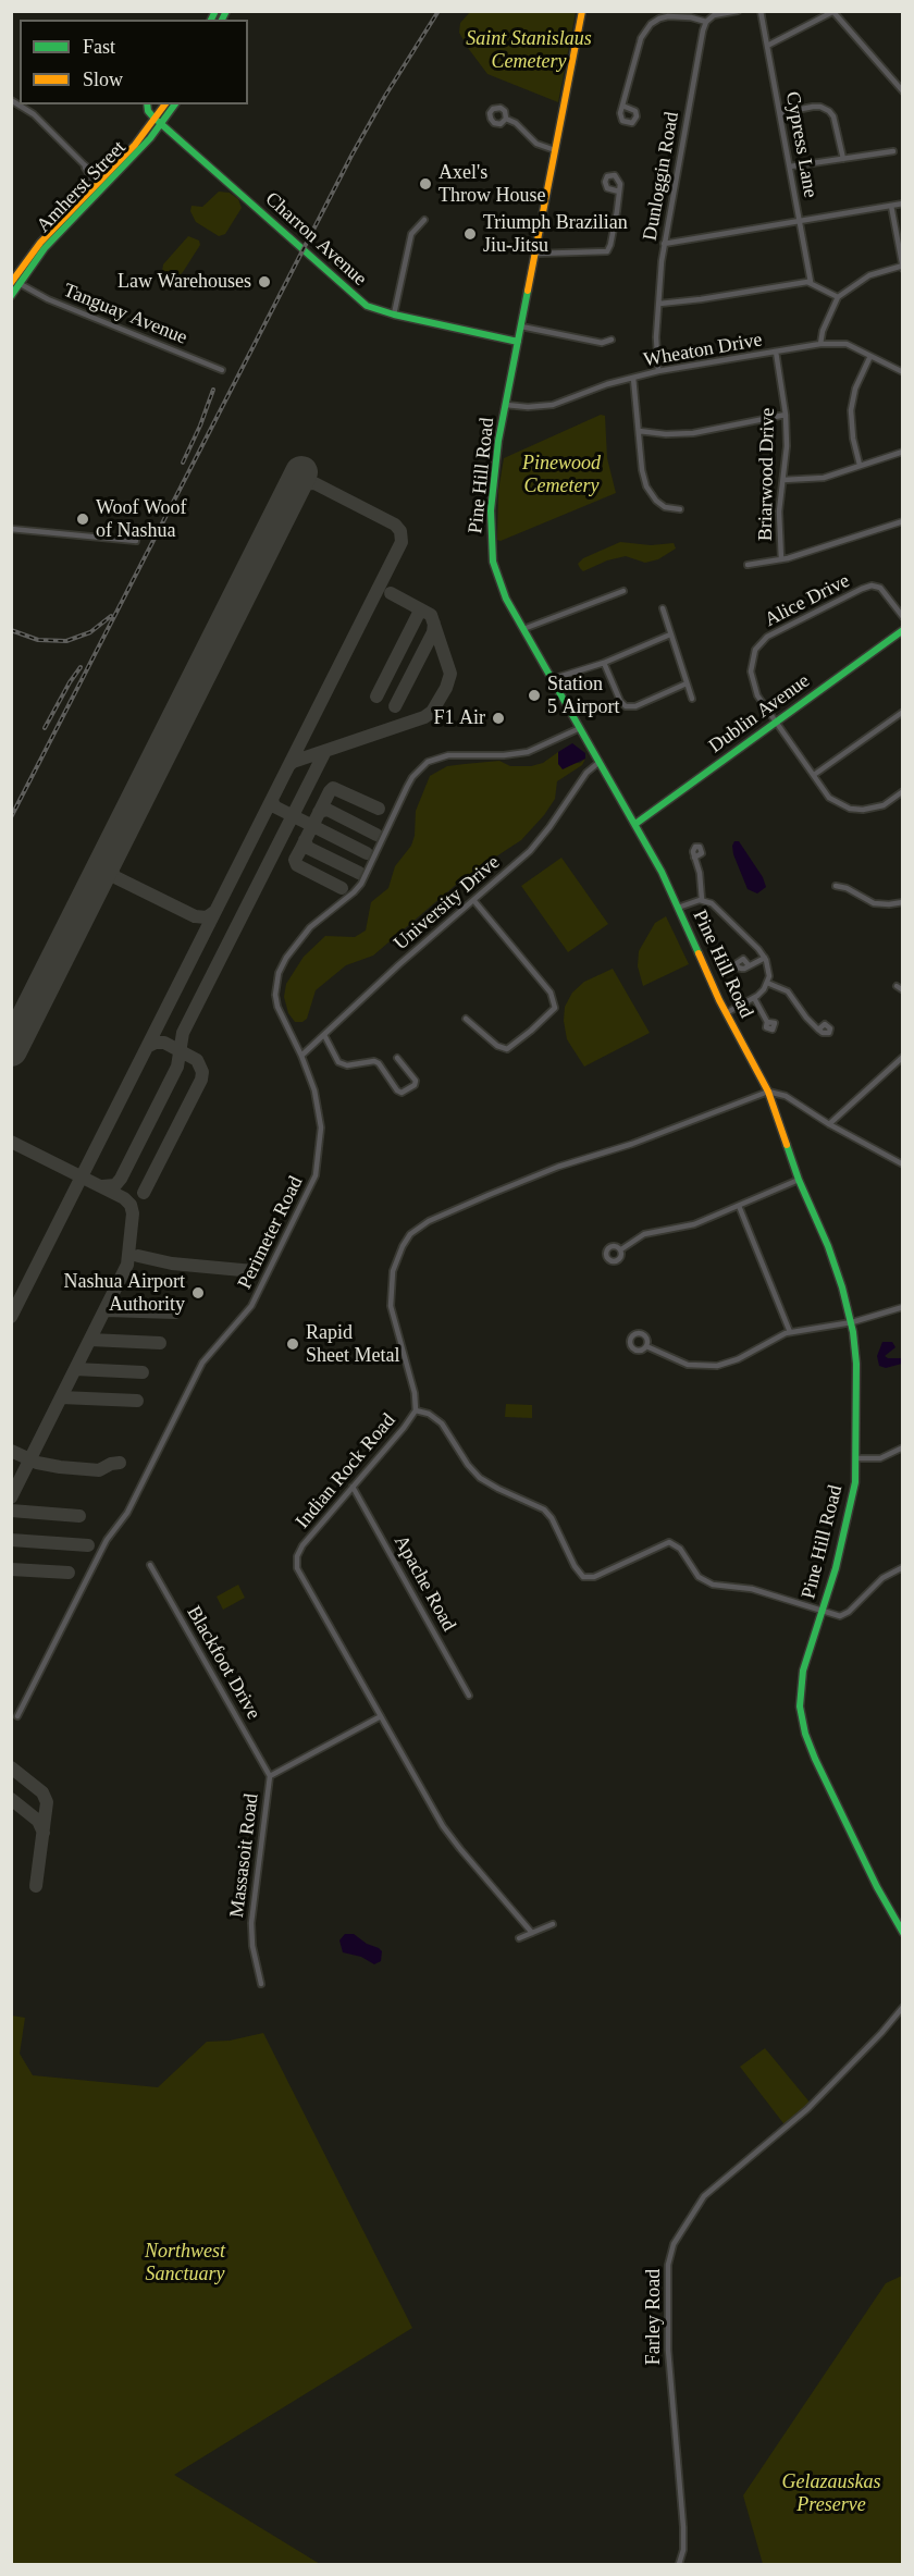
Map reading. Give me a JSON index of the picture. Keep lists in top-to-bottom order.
{
  "streets": {
    "main road": [
      "Amherst Street",
      "Charron Avenue",
      "Pine Hill Road",
      "Dublin Avenue"
    ],
    "street": [
      "Cypress Lane",
      "Dunloggin Road",
      "Tanguay Avenue",
      "Wheaton Drive",
      "Briarwood Drive",
      "Alice Drive",
      "University Drive",
      "Perimeter Road",
      "Indian Rock Road",
      "Apache Road",
      "Blackfoot Drive",
      "Massasoit Road",
      "Farley Road"
    ]
  },
  "crossings": [
    ["Dunloggin Road", "Wheaton Drive"],
    ["Amherst Street", "Charron Avenue"],
    ["Amherst Street", "Tanguay Avenue"],
    ["Charron Avenue", "Pine Hill Road"],
    ["Wheaton Drive", "Briarwood Drive"],
    ["Wheaton Drive", "Pine Hill Road"],
    ["Pine Hill Road", "Dublin Avenue"],
    ["Pine Hill Road", "University Drive"],
    ["Pine Hill Road", "Perimeter Road"],
    ["Pine Hill Road", "Indian Rock Road"],
    ["Alice Drive", "Dublin Avenue"],
    ["University Drive", "Perimeter Road"],
    ["Indian Rock Road", "Apache Road"],
    ["Indian Rock Road", "Massasoit Road"],
    ["Blackfoot Drive", "Massasoit Road"]
  ],
  "parks": [
    "Saint Stanislaus Cemetery",
    "Pinewood Cemetery",
    "Northwest Sanctuary",
    "Gelazauskas Preserve"
  ],
  "places": [
    "Axel's Throw House",
    "Triumph Brazilian Jiu-Jitsu",
    "Law Warehouses",
    "Woof Woof of Nashua",
    "Station 5 Airport",
    "F1 Air",
    "Nashua Airport Authority",
    "Rapid Sheet Metal"
  ],
  "legend": ["Fast", "Slow"]
}
